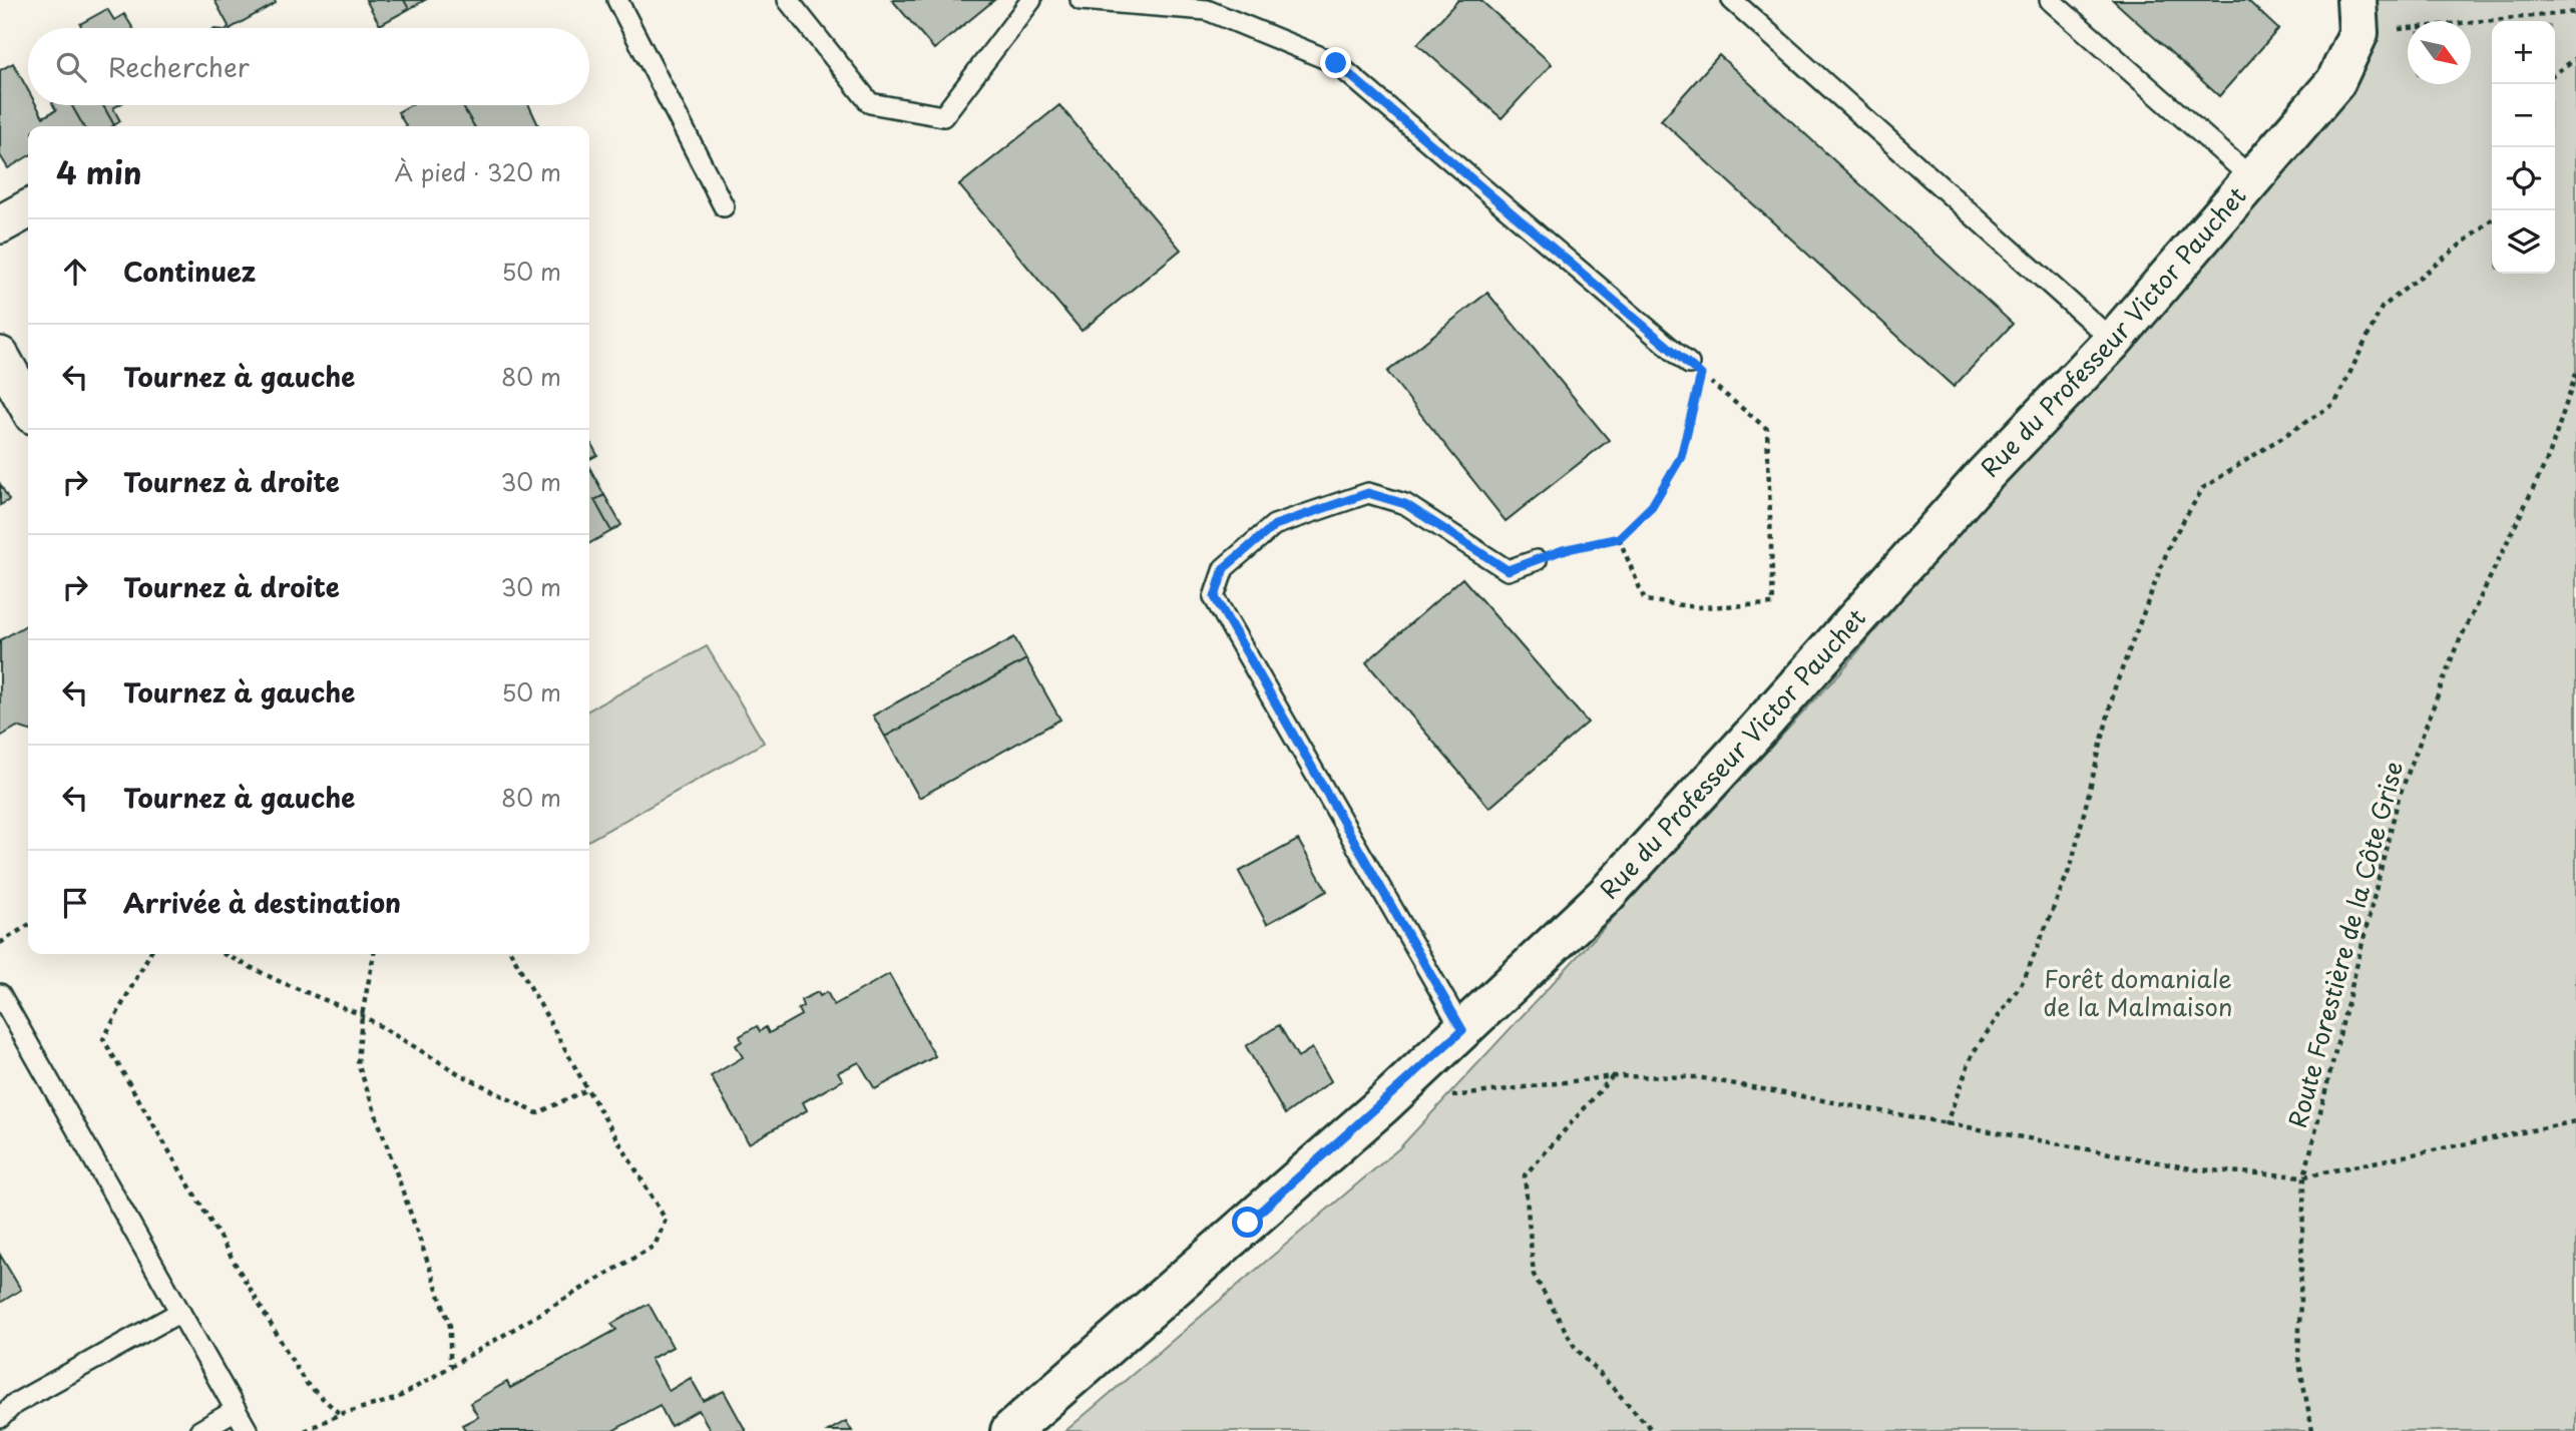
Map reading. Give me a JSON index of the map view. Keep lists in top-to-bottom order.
{
  "streets": {
    "street": ["Rue du Professeur Victor Pauchet"],
    "path": ["Route Forestière de la Côte Grise"]
  },
  "parks": ["Forêt domaniale de la Malmaison"],
  "north": "bottom right",
  "page": {
    "map_buttons": ["+", "−"],
    "search": "Rechercher",
    "heading": ["4 min", "À pied · 320 m"],
    "list": [
      ["Continuez", "50 m"],
      ["Tournez à gauche", "80 m"],
      ["Tournez à droite", "30 m"],
      ["Tournez à droite", "30 m"],
      ["Tournez à gauche", "50 m"],
      ["Tournez à gauche", "80 m"],
      "Arrivée à destination"
    ]
  }
}
